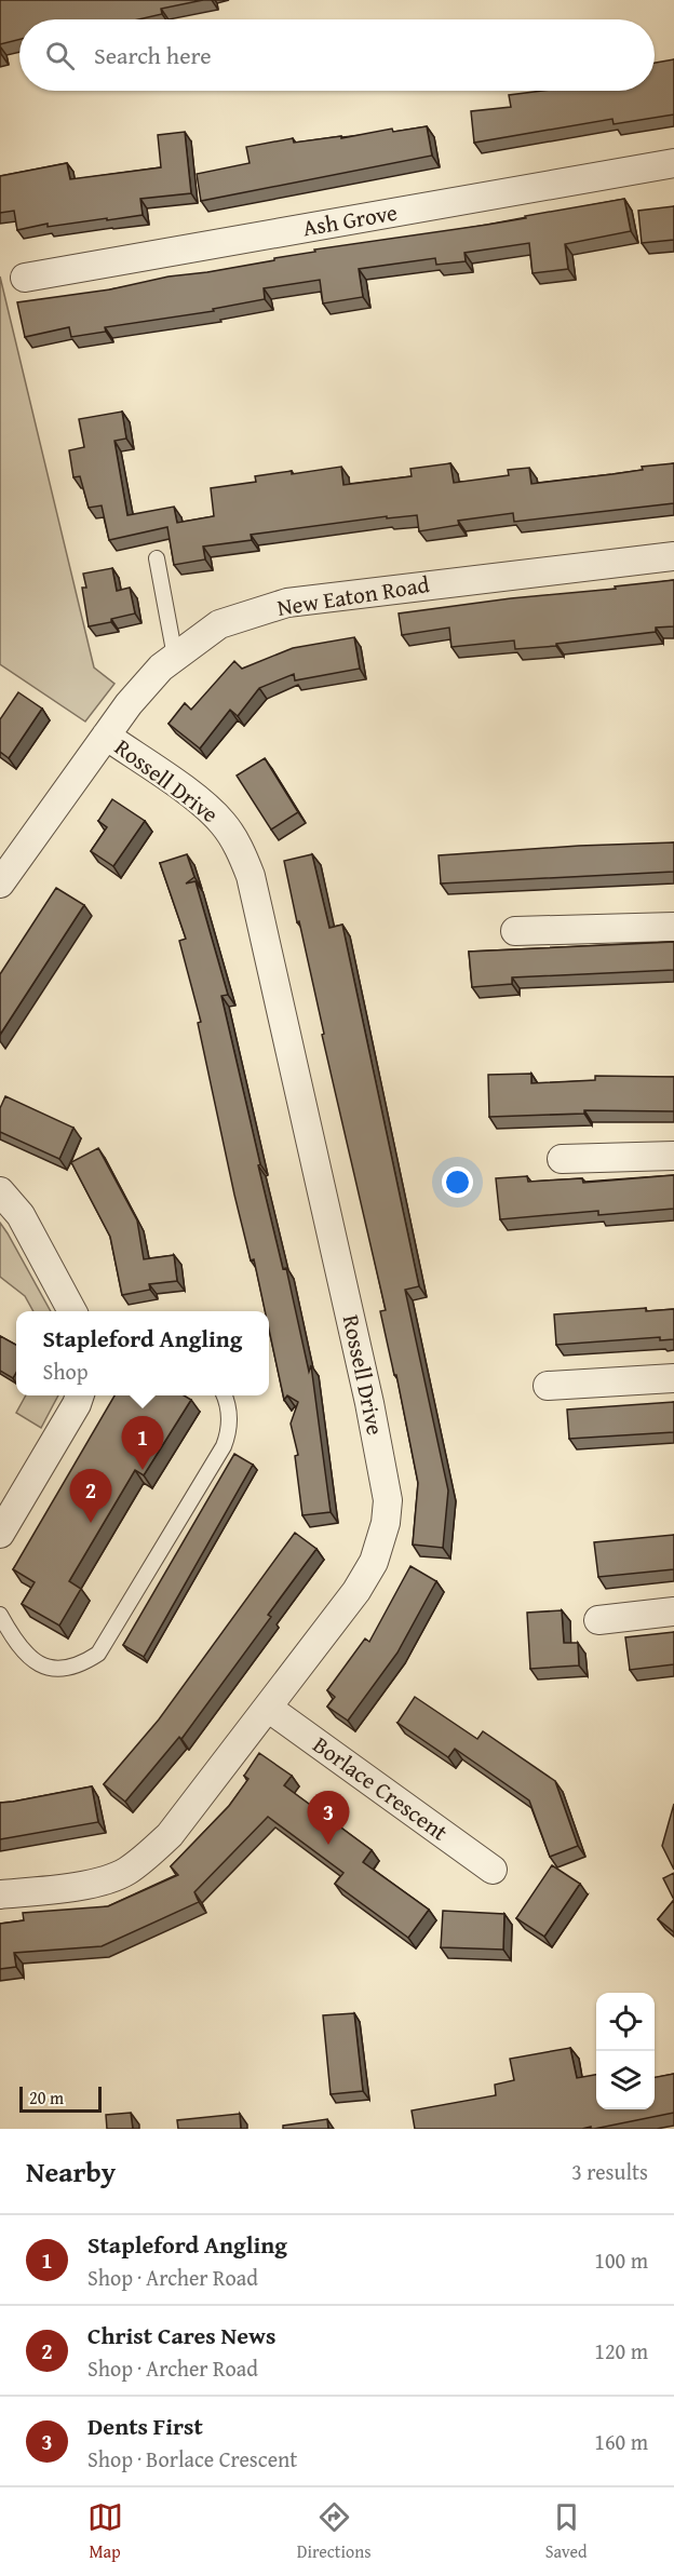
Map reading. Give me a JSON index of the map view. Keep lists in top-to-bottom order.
{
  "streets": {
    "street": [
      "Ash Grove",
      "New Eaton Road",
      "Rossell Drive",
      "Borlace Crescent"
    ]
  },
  "crossings": [
    ["New Eaton Road", "Rossell Drive"],
    ["Rossell Drive", "Borlace Crescent"]
  ],
  "scale_bar": "20 m",
  "page": {
    "search": "Search here",
    "popup": ["Stapleford Angling", "Shop"],
    "pins": ["1", "2", "3"],
    "scale": "20 m",
    "heading": ["Nearby", "3 results"],
    "list": [
      {
        "mark": "1",
        "name": "Stapleford Angling",
        "note": "Shop · Archer Road",
        "value": "100 m"
      },
      {
        "mark": "2",
        "name": "Christ Cares News",
        "note": "Shop · Archer Road",
        "value": "120 m"
      },
      {
        "mark": "3",
        "name": "Dents First",
        "note": "Shop · Borlace Crescent",
        "value": "160 m"
      }
    ],
    "nav": ["Map", "Directions", "Saved"]
  }
}
